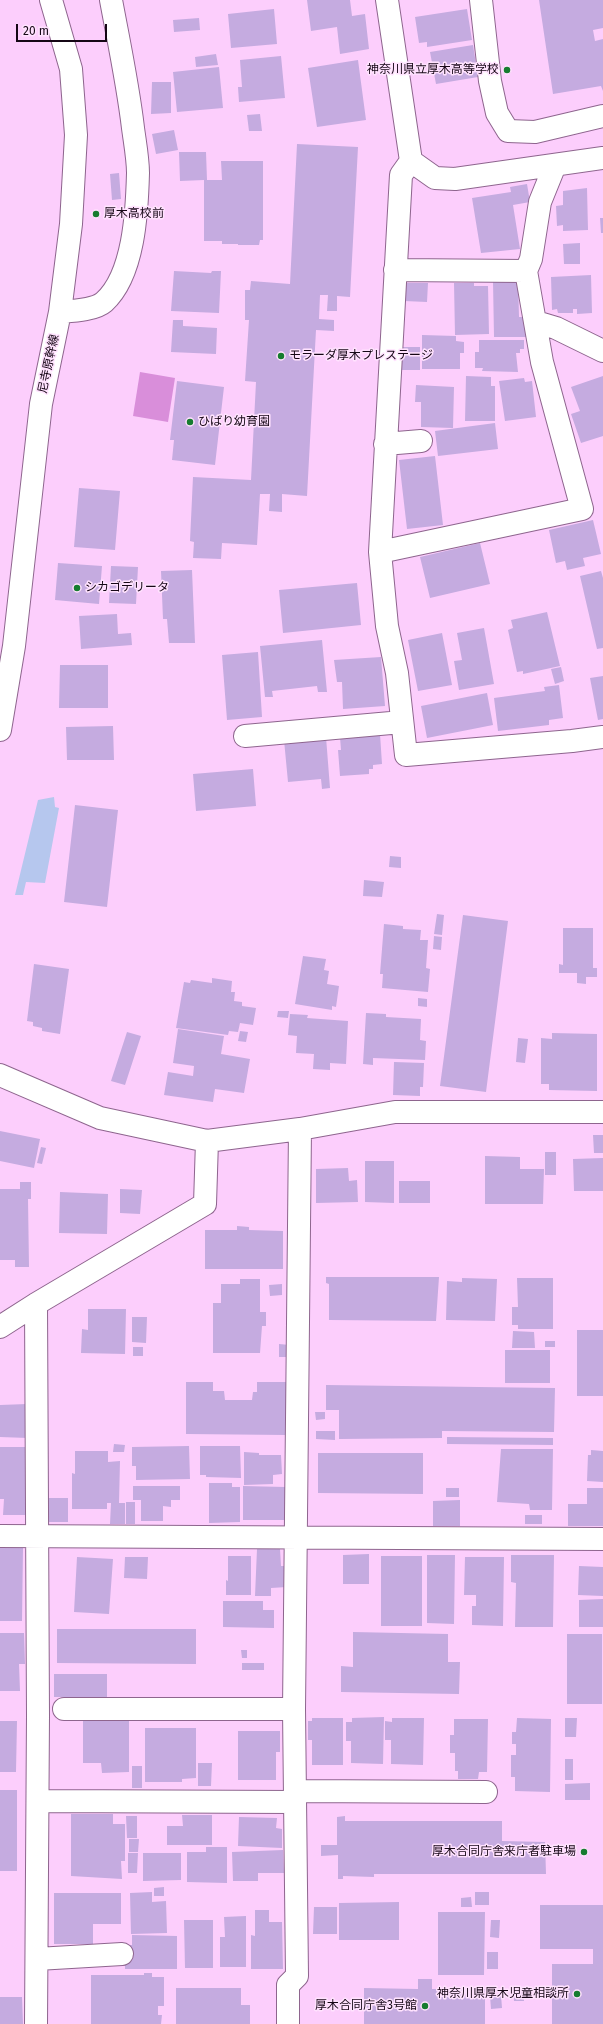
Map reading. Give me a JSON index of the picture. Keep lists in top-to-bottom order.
{
  "streets": {
    "street": ["尼寺原幹線"]
  },
  "places": [
    "神奈川県立厚木高等学校",
    "厚木高校前",
    "モラーダ厚木プレステージ",
    "ひばり幼育園",
    "シカゴデリータ",
    "厚木合同庁舎来庁者駐車場",
    "神奈川県厚木児童相談所",
    "厚木合同庁舎3号館"
  ],
  "scale_bar": "20 m"
}
